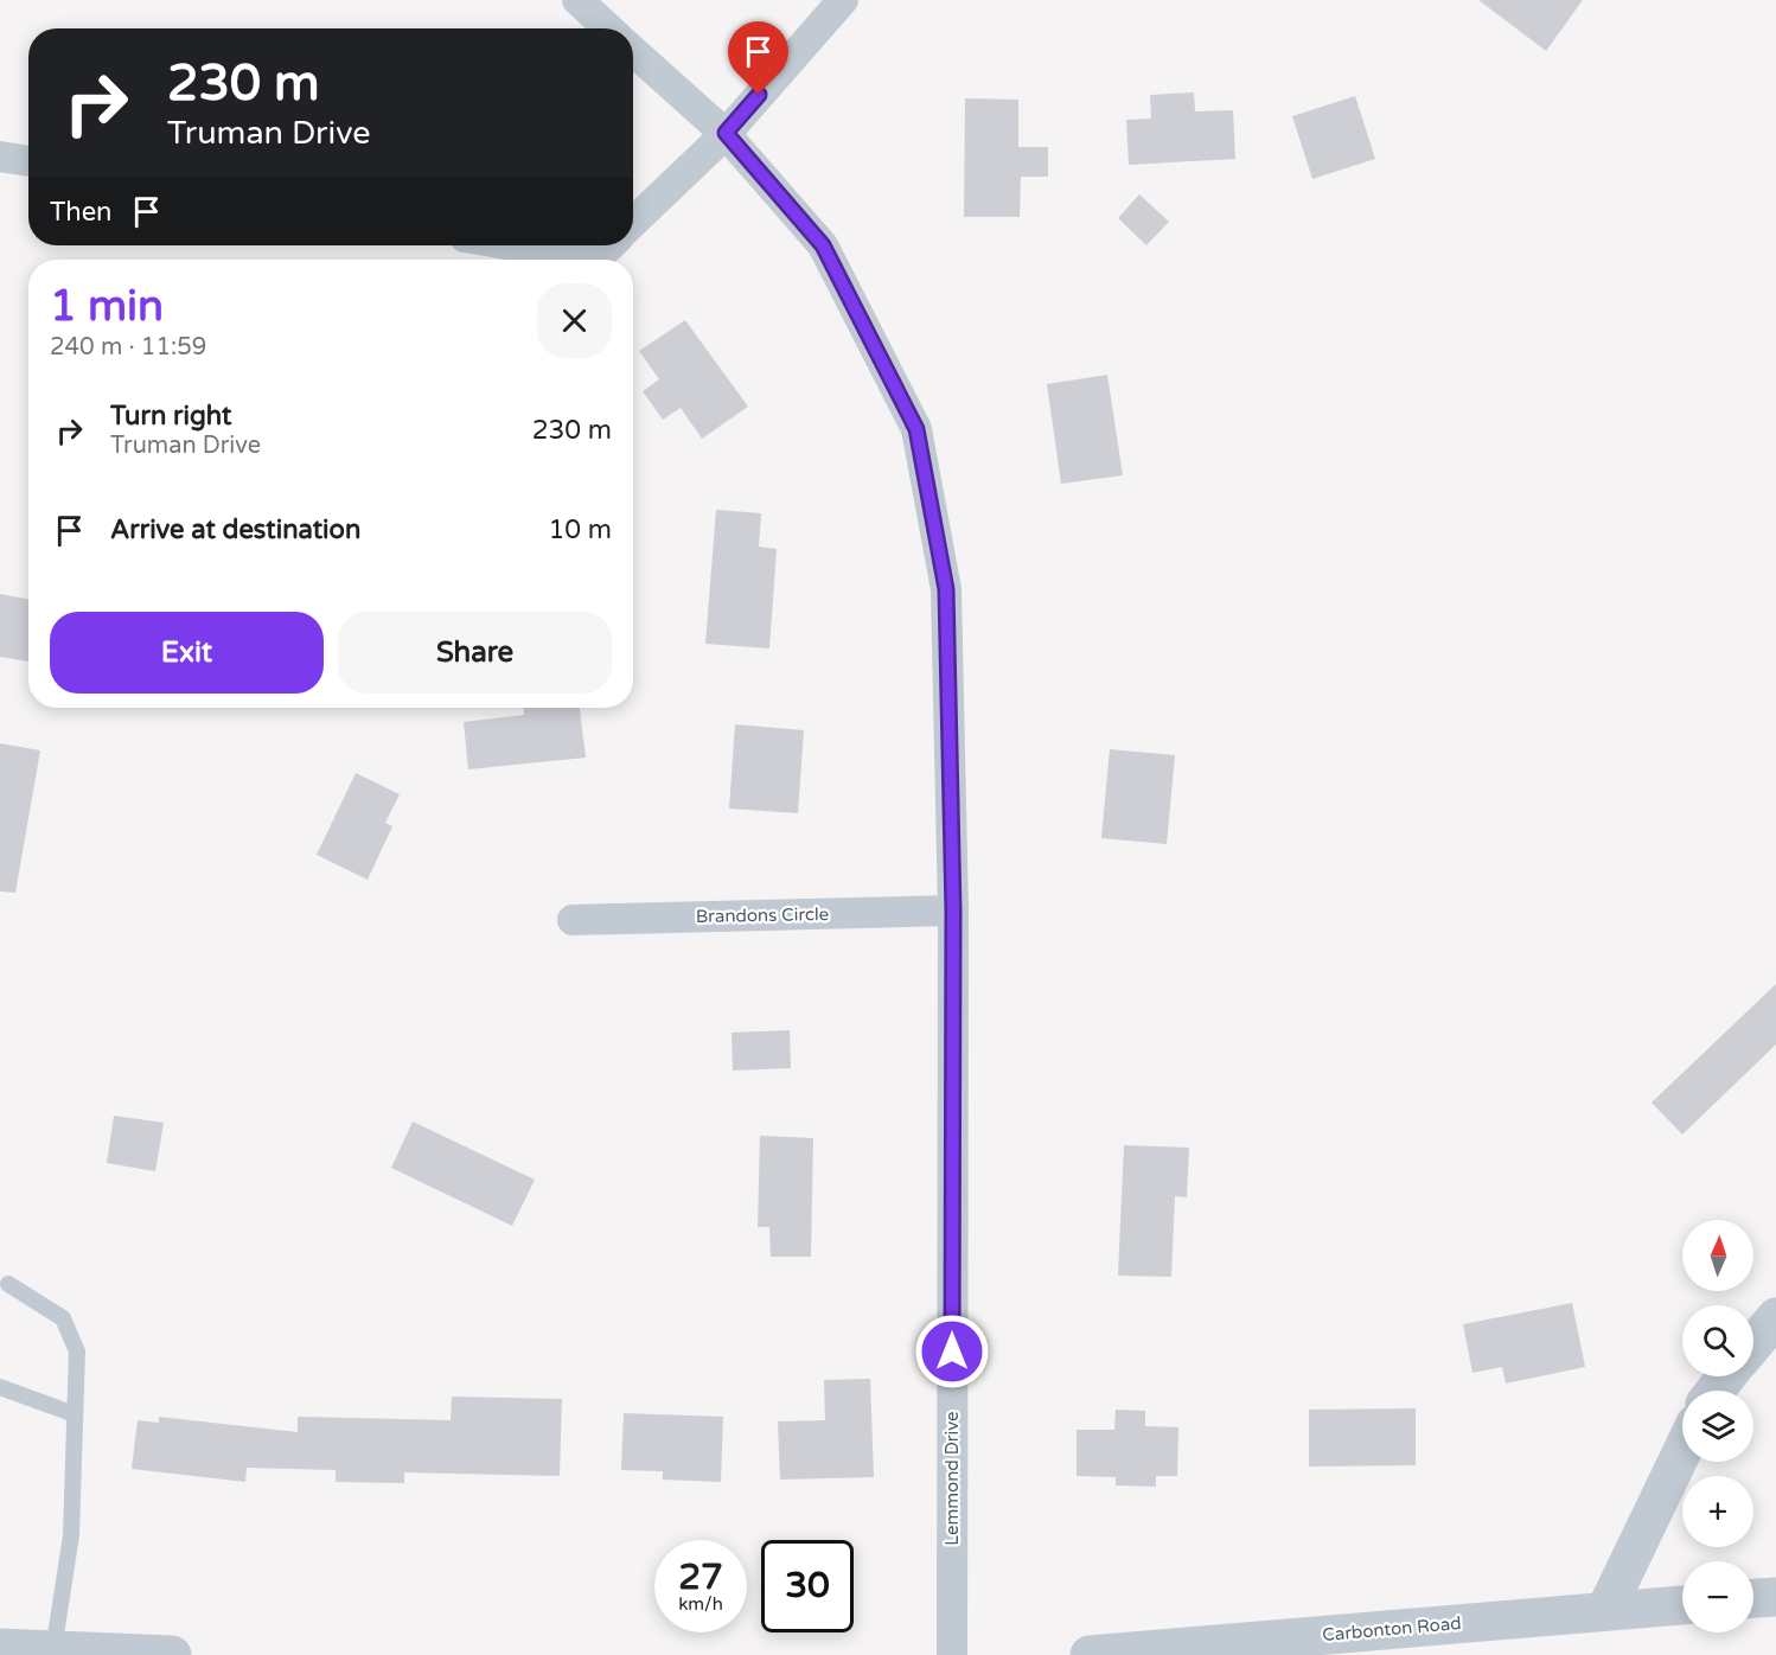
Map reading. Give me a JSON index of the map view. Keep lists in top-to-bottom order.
{
  "streets": {
    "street": ["Brandons Circle", "Lemmond Drive", "Carbonton Road"]
  },
  "crossings": [
    ["Brandons Circle", "Lemmond Drive"]
  ],
  "north": "top",
  "page": {
    "turn": ["230 m", "Truman Drive"],
    "then": "Then",
    "heading": ["1 min", "240 m · 11:59"],
    "list": [
      {
        "name": "Turn right",
        "note": "Truman Drive",
        "value": "230 m"
      },
      {
        "name": "Arrive at destination",
        "value": "10 m"
      }
    ],
    "buttons": ["Exit", "Share"],
    "map_buttons": ["+", "−"],
    "speed": "27 km/h",
    "limit": "30"
  }
}
